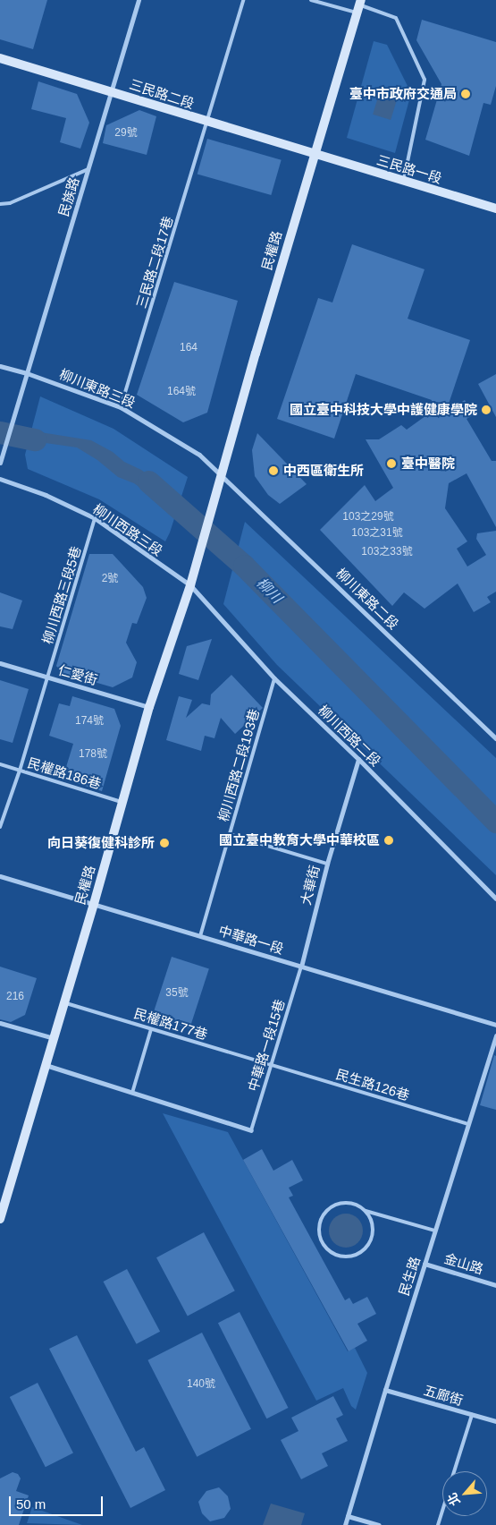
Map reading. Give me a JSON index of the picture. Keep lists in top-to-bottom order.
{
  "streets": {
    "main road": ["三民路二段", "三民路一段", "民權路"],
    "street": [
      "民族路",
      "柳川東路三段",
      "柳川西路三段",
      "柳川東路二段",
      "仁愛街",
      "柳川西路二段",
      "大華街",
      "中華路一段",
      "金山路",
      "民生路",
      "五廊街"
    ],
    "lane": [
      "三民路二段17巷",
      "柳川西路三段5巷",
      "柳川西路二段193巷",
      "民權路186巷",
      "民權路177巷",
      "中華路一段15巷",
      "民生路126巷"
    ]
  },
  "crossings": [
    ["三民路二段", "三民路一段"],
    ["三民路二段", "民族路"],
    ["三民路二段", "民權路"],
    ["三民路二段", "三民路二段17巷"],
    ["三民路一段", "民權路"],
    ["民族路", "柳川東路三段"],
    ["民權路", "柳川東路三段"],
    ["民權路", "柳川西路三段"],
    ["民權路", "柳川東路二段"],
    ["民權路", "仁愛街"],
    ["民權路", "柳川西路二段"],
    ["民權路", "民權路186巷"],
    ["民權路", "中華路一段"],
    ["民權路", "民權路177巷"],
    ["三民路二段17巷", "柳川東路三段"],
    ["柳川東路三段", "柳川東路二段"],
    ["柳川西路三段", "柳川西路三段5巷"],
    ["柳川西路三段", "柳川西路二段"],
    ["柳川西路三段5巷", "仁愛街"],
    ["柳川西路三段5巷", "民權路186巷"],
    ["柳川西路二段", "柳川西路二段193巷"],
    ["柳川西路二段", "大華街"],
    ["柳川西路二段193巷", "中華路一段"],
    ["大華街", "中華路一段"],
    ["大華街", "中華路一段15巷"],
    ["中華路一段", "中華路一段15巷"],
    ["民權路177巷", "中華路一段15巷"],
    ["民權路177巷", "民生路126巷"],
    ["中華路一段15巷", "民生路126巷"],
    ["民生路126巷", "民生路"],
    ["金山路", "民生路"],
    ["民生路", "五廊街"]
  ],
  "water": ["柳川"],
  "places": [
    "臺中市政府交通局",
    "國立臺中科技大學中護健康學院",
    "臺中醫院",
    "中西區衛生所",
    "國立臺中教育大學中華校區",
    "向日葵復健科診所"
  ],
  "house_numbers": [
    "29號",
    "164",
    "164號",
    "103之29號",
    "103之31號",
    "103之33號",
    "2號",
    "174號",
    "178號",
    "35號",
    "216",
    "140號"
  ],
  "scale_bar": "50 m",
  "north": "bottom left"
}
